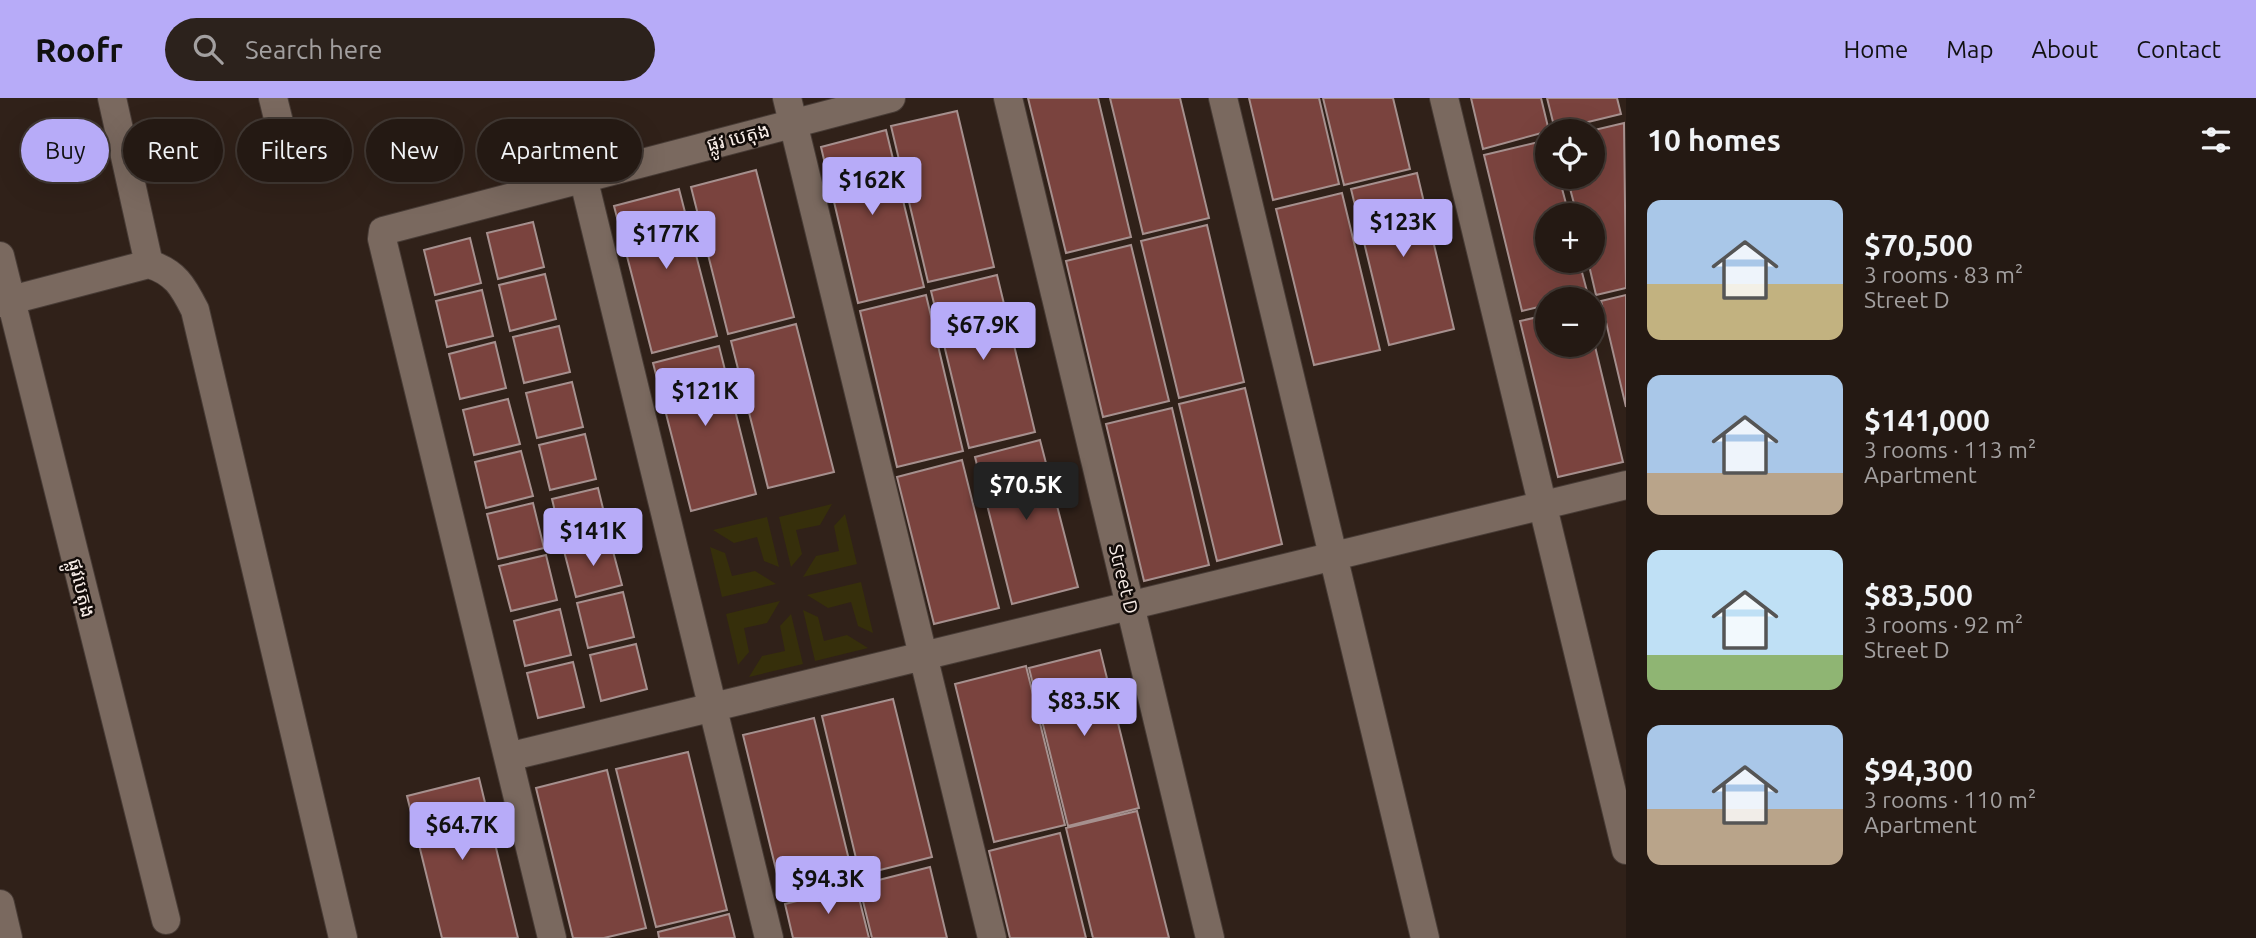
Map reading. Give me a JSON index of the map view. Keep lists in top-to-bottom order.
{
  "streets": {
    "street": ["ផ្លូវ បេតុង", "Street D", "ផ្លូវបេតុង"]
  },
  "page": {
    "header": "Roofr",
    "search": "Search here",
    "nav": [
      "Home",
      "Map",
      "About",
      "Contact"
    ],
    "heading": "10 homes",
    "map_buttons": ["+", "−"],
    "chip": [
      "Buy",
      "Rent",
      "Filters",
      "New",
      "Apartment"
    ],
    "price": [
      "$162K",
      "$123K",
      "$177K",
      "$67.9K",
      "$121K",
      "$70.5K",
      "$141K",
      "$83.5K",
      "$64.7K",
      "$94.3K"
    ],
    "list": [
      {
        "name": "$70,500",
        "note": "3 rooms · 83 m² · Street D"
      },
      {
        "name": "$141,000",
        "note": "3 rooms · 113 m² · Apartment"
      },
      {
        "name": "$83,500",
        "note": "3 rooms · 92 m² · Street D"
      },
      {
        "name": "$94,300",
        "note": "3 rooms · 110 m² · Apartment"
      }
    ]
  }
}
